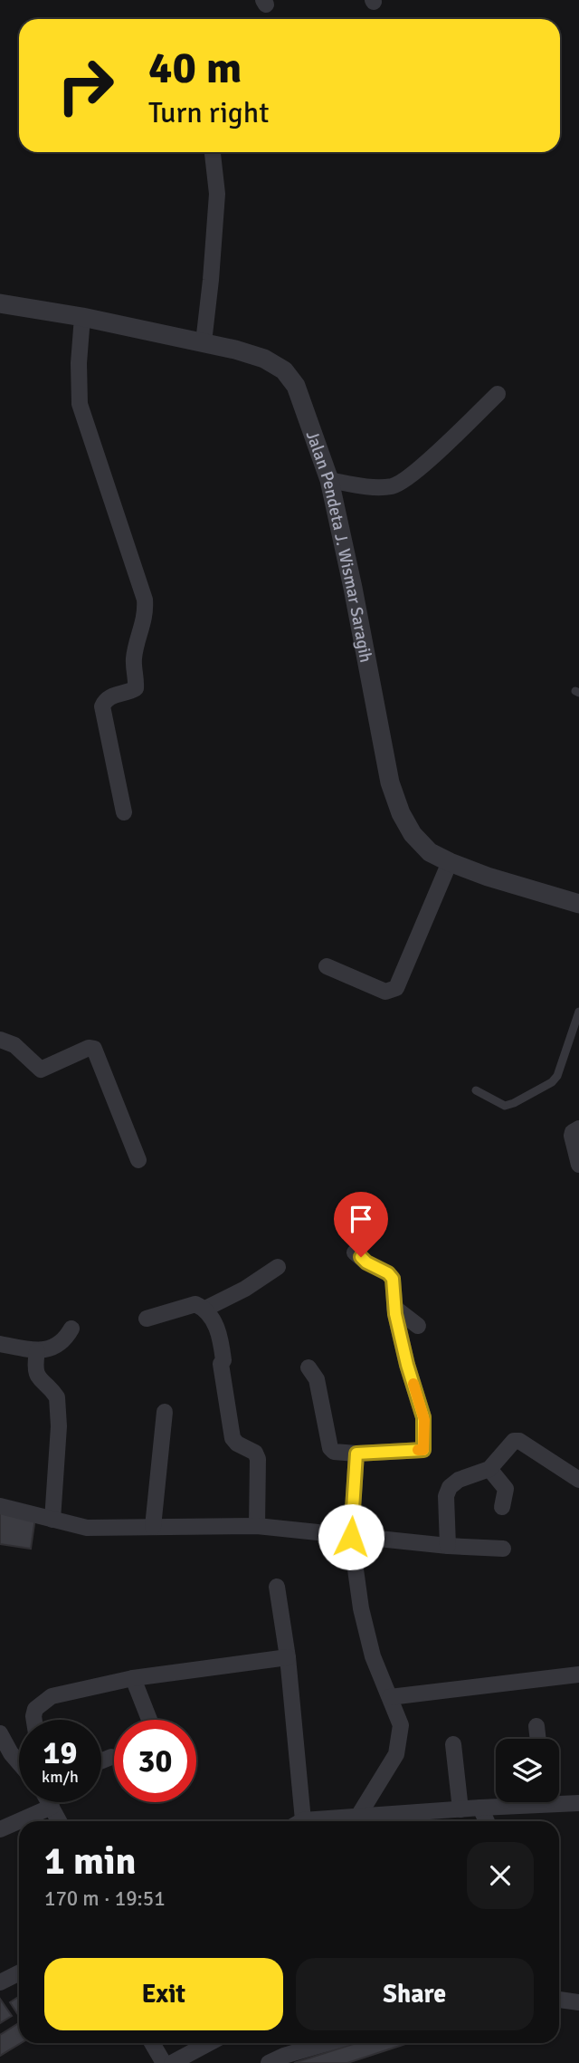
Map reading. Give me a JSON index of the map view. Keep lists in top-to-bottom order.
{
  "streets": {
    "street": ["Jalan Pendeta J. Wismar Saragih"]
  },
  "page": {
    "turn": ["40 m", "Turn right"],
    "speed": "19 km/h",
    "limit": "30",
    "heading": ["1 min", "170 m · 19:51"],
    "buttons": ["Exit", "Share"]
  }
}
